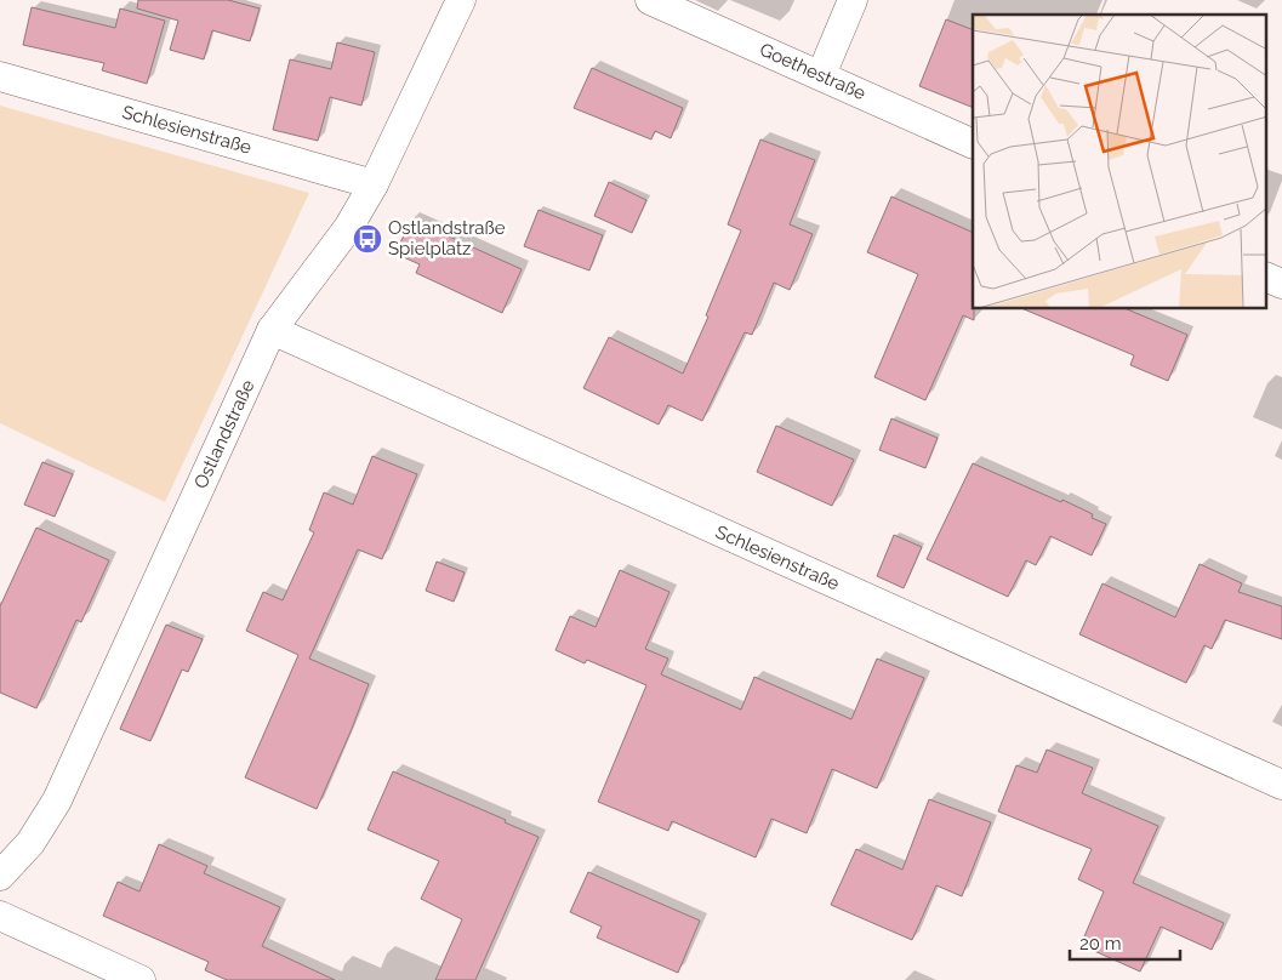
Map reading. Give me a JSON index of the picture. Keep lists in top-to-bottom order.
{
  "streets": {
    "street": ["Goethestraße", "Schlesienstraße", "Ostlandstraße"]
  },
  "crossings": [
    ["Schlesienstraße", "Ostlandstraße"]
  ],
  "places": {
    "bus stop": ["Ostlandstraße Spielplatz"]
  },
  "scale_bar": "20 m"
}
